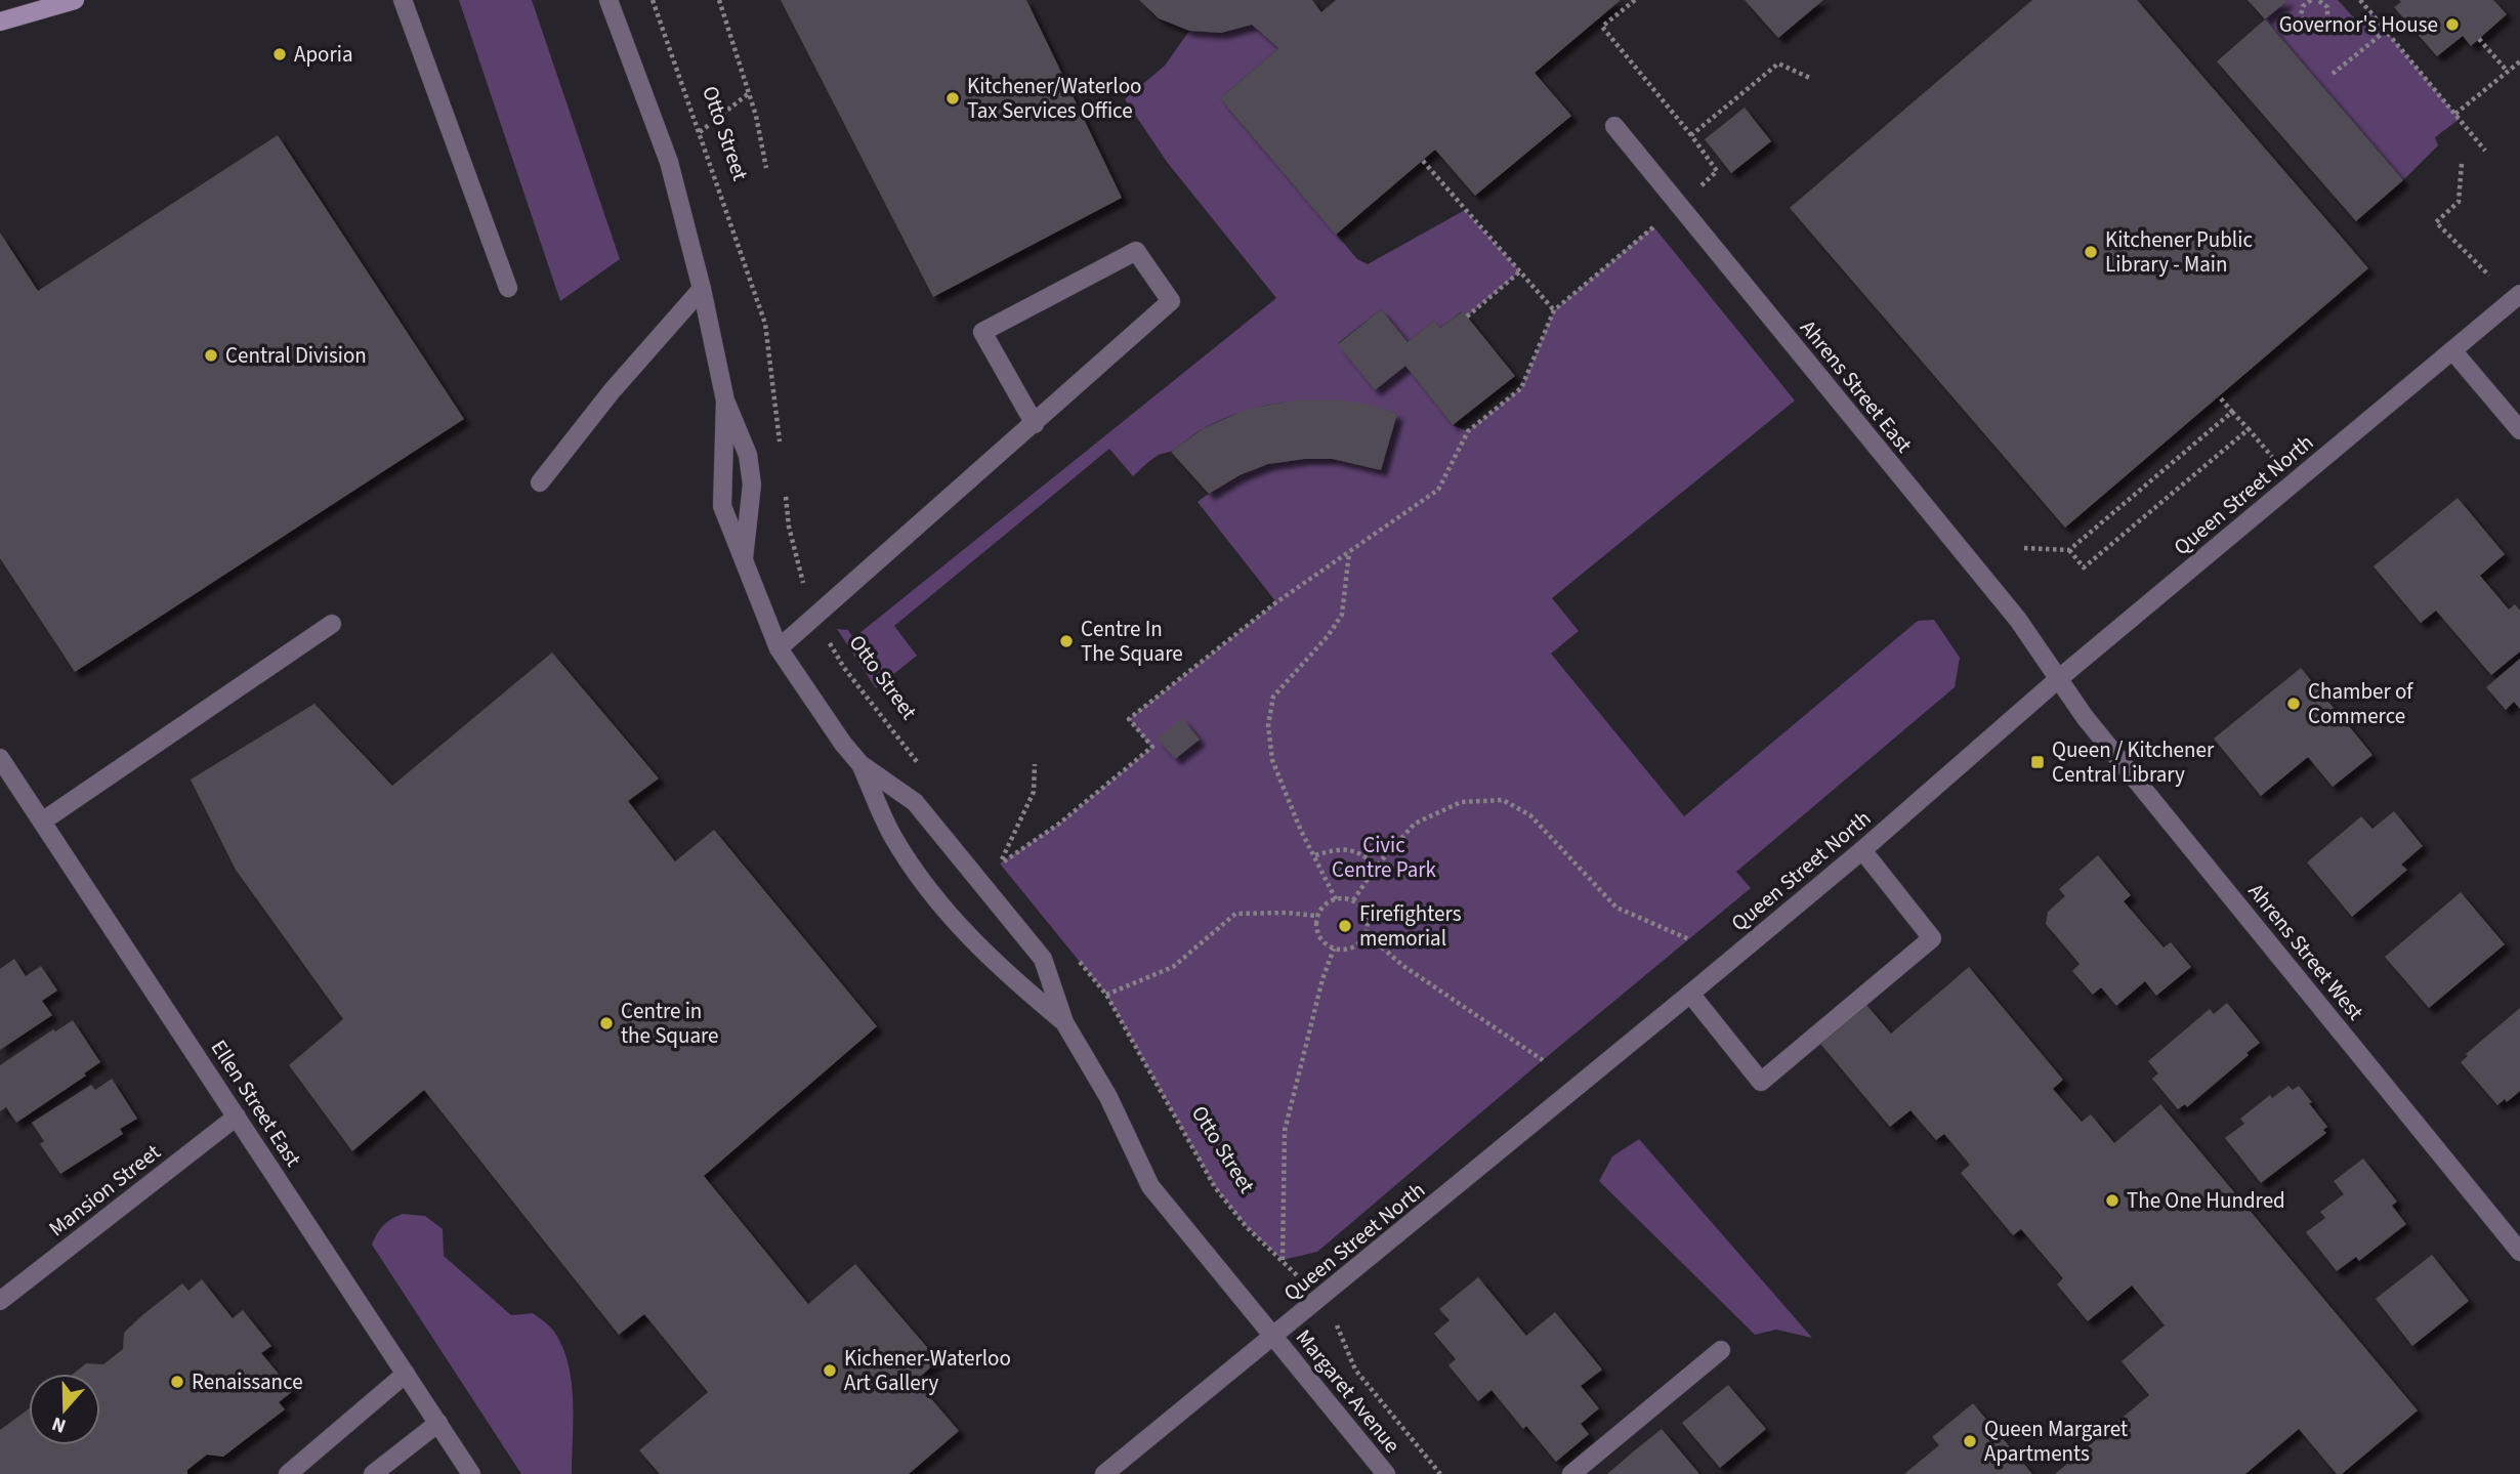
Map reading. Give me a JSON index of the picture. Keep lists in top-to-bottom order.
{
  "streets": {
    "street": [
      "Ahrens Street East",
      "Queen Street North",
      "Ahrens Street West",
      "Ellen Street East",
      "Mansion Street",
      "Margaret Avenue"
    ],
    "path": ["Otto Street"]
  },
  "crossings": [
    ["Ahrens Street East", "Queen Street North"],
    ["Ahrens Street East", "Ahrens Street West"],
    ["Queen Street North", "Ahrens Street West"],
    ["Queen Street North", "Margaret Avenue"],
    ["Ellen Street East", "Mansion Street"]
  ],
  "parks": ["Civic Centre Park"],
  "places": {
    "other": [
      "Governor's House",
      "Aporia",
      "Kitchener/Waterloo Tax Services Office",
      "Kitchener Public Library - Main",
      "Central Division",
      "Centre In The Square",
      "Chamber of Commerce",
      "Firefighters memorial",
      "Centre in the Square",
      "The One Hundred",
      "Kichener-Waterloo Art Gallery",
      "Renaissance",
      "Queen Margaret Apartments"
    ],
    "transit": ["Queen / Kitchener Central Library"]
  },
  "north": "bottom"
}
